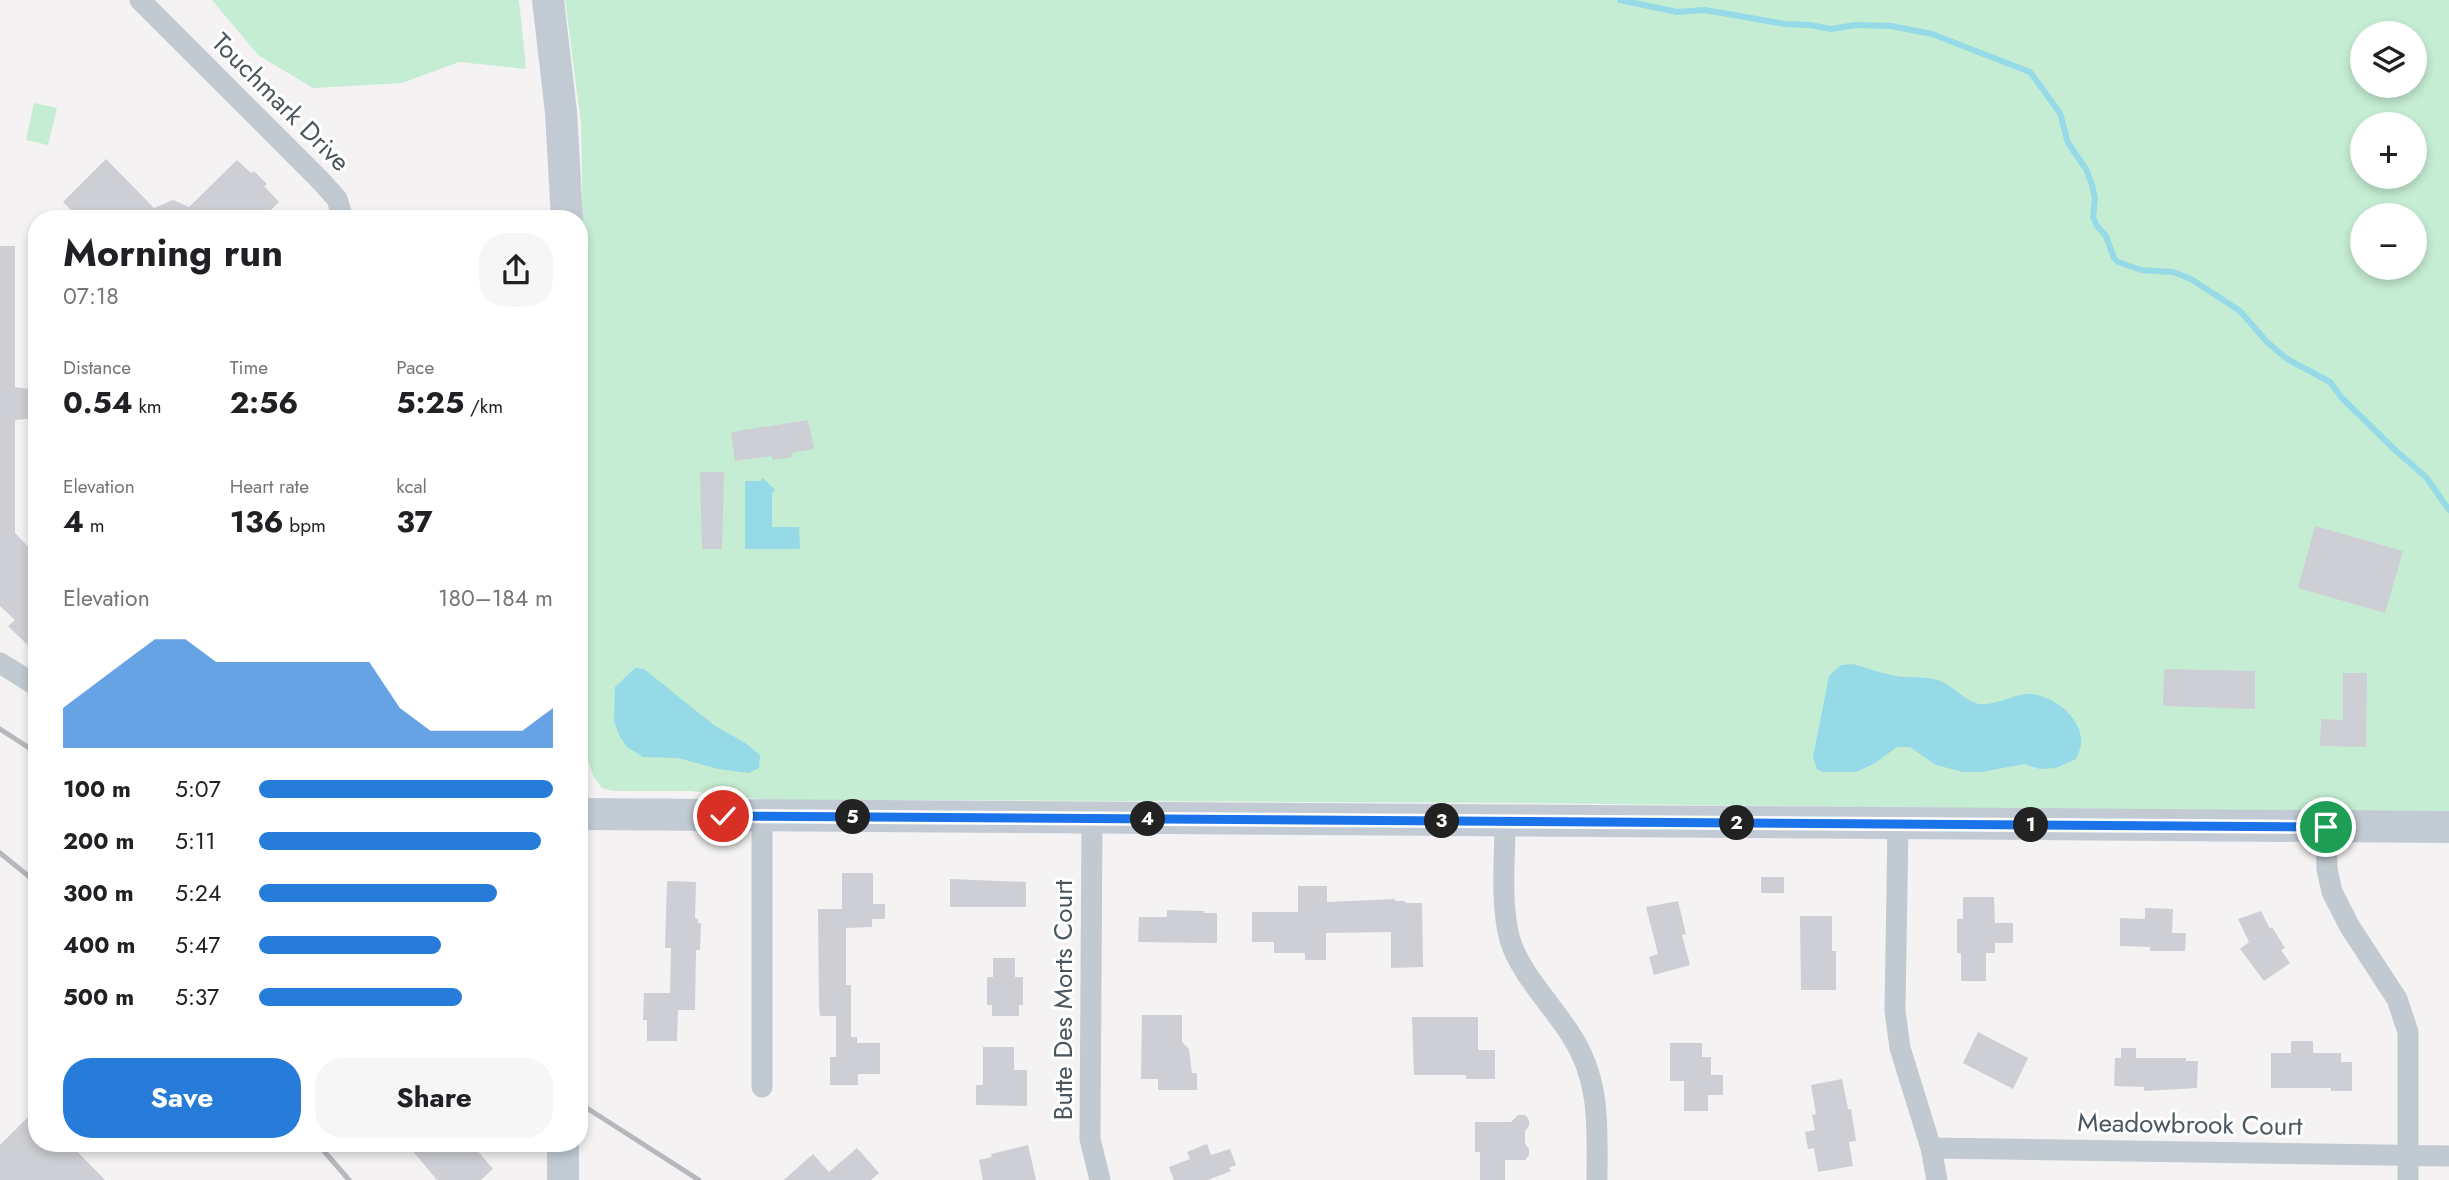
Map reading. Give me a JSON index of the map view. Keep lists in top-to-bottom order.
{
  "streets": {
    "street": ["Touchmark Drive", "Butte Des Morts Court", "Meadowbrook Court"]
  },
  "page": {
    "map_buttons": ["+", "−"],
    "heading": ["Morning run", "07:18"],
    "stats": [
      ["Distance", "0.54 km"],
      ["Time", "2:56"],
      ["Pace", "5:25 /km"],
      ["Elevation", "4 m"],
      ["Heart rate", "136 bpm"],
      ["kcal", "37"]
    ],
    "chart": ["Elevation", "180–184 m"],
    "list": [
      {
        "name": "100 m",
        "note": "5:07"
      },
      {
        "name": "200 m",
        "note": "5:11"
      },
      {
        "name": "300 m",
        "note": "5:24"
      },
      {
        "name": "400 m",
        "note": "5:47"
      },
      {
        "name": "500 m",
        "note": "5:37"
      }
    ],
    "pins": [
      "5",
      "4",
      "3",
      "2",
      "1"
    ],
    "buttons": ["Save", "Share"]
  }
}
